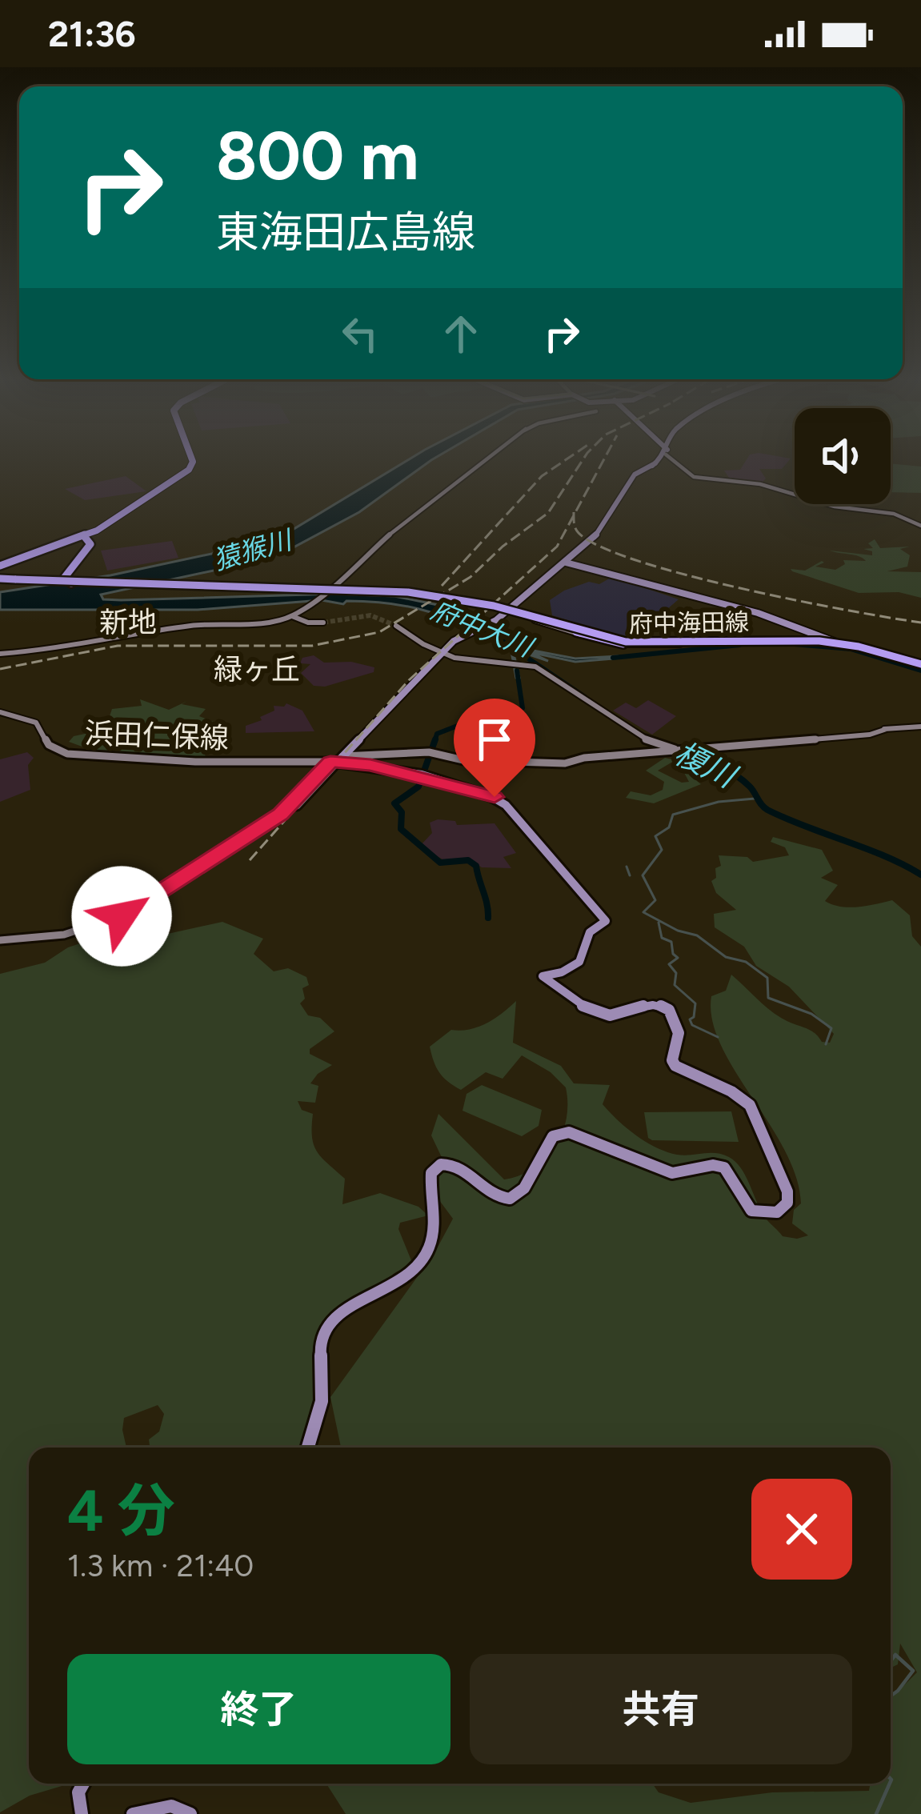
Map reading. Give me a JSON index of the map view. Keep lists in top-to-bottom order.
{
  "streets": {
    "main road": ["府中海田線", "浜田仁保線"]
  },
  "districts": ["新地", "緑ヶ丘"],
  "water": ["猿猴川", "府中大川", "榎川"],
  "page": {
    "status": "21:36",
    "turn": ["800 m", "東海田広島線"],
    "heading": ["4 分", "1.3 km · 21:40"],
    "buttons": ["終了", "共有"]
  }
}
